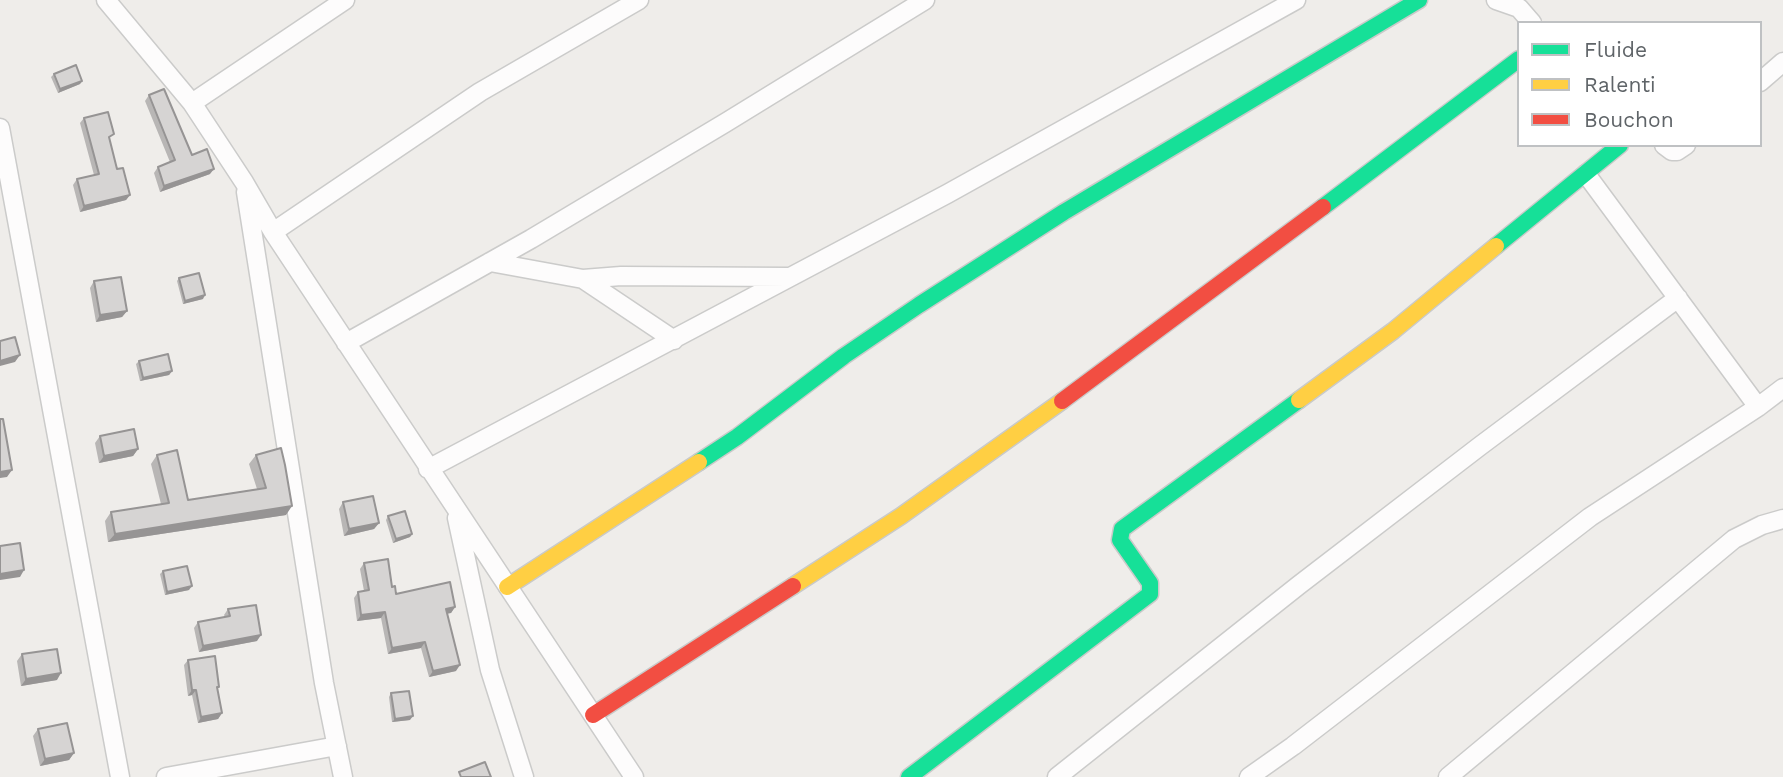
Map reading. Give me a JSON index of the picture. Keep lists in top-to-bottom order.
{
  "legend": ["Fluide", "Ralenti", "Bouchon"]
}
